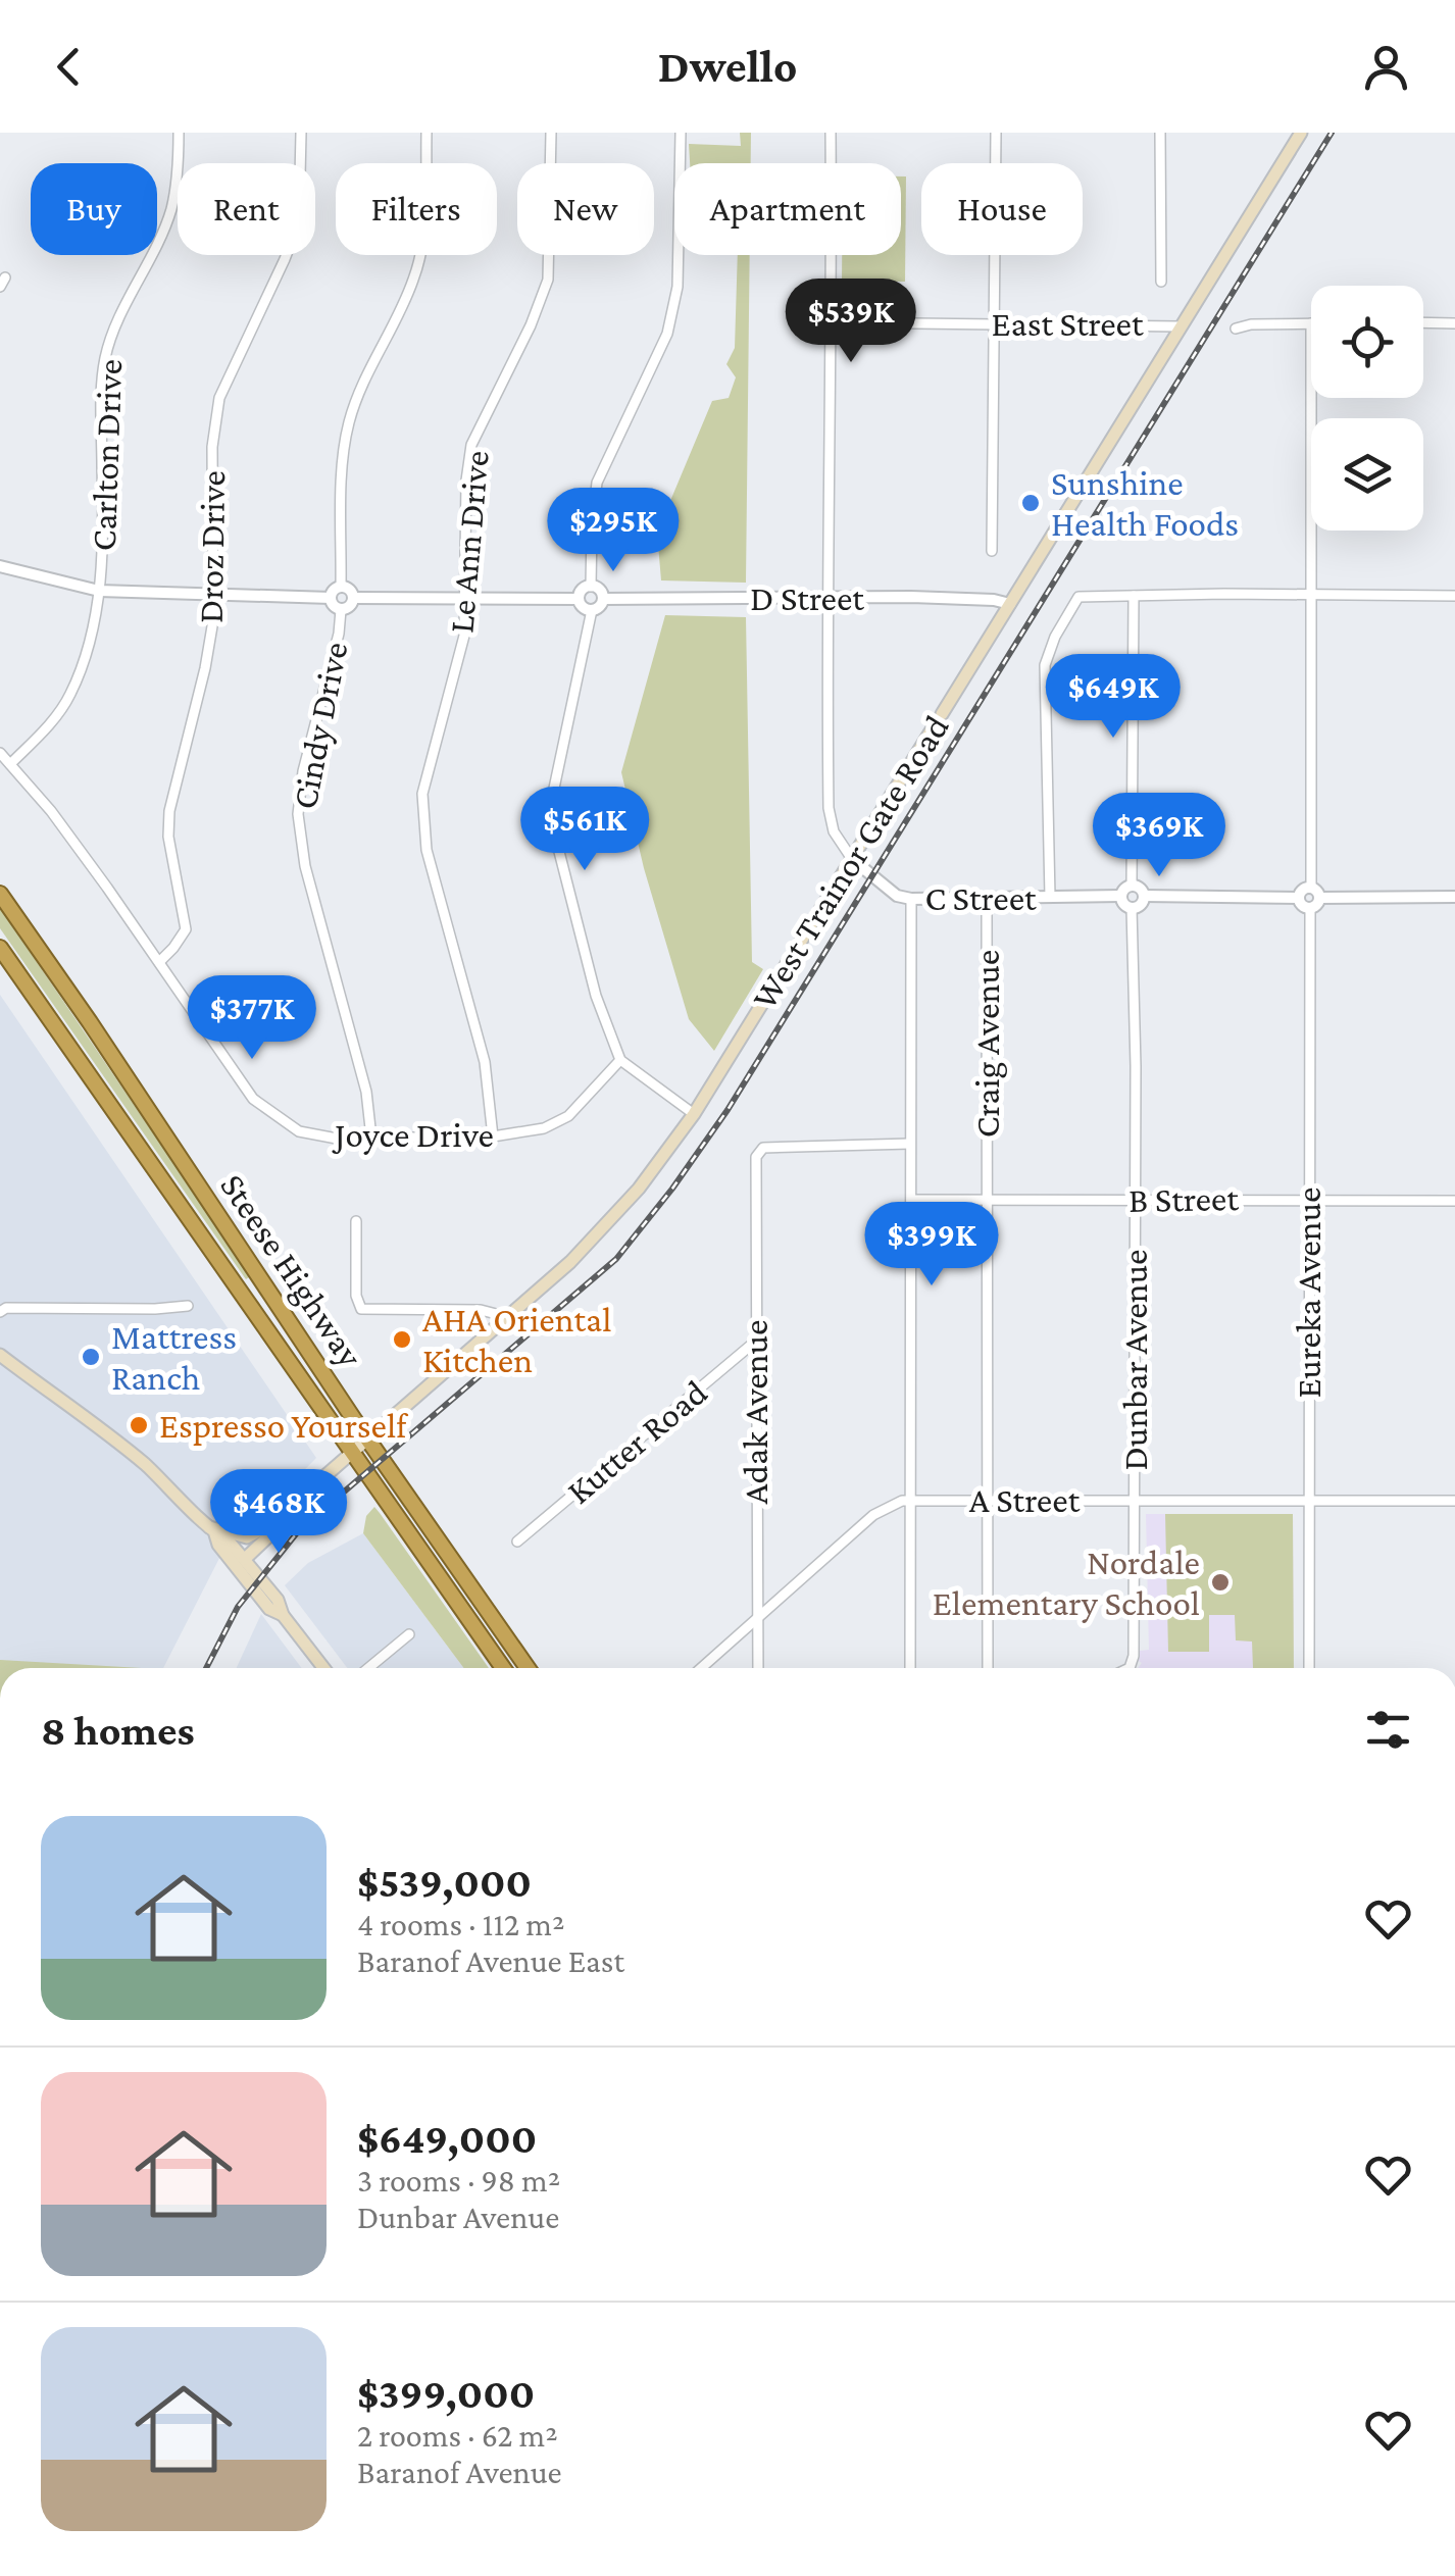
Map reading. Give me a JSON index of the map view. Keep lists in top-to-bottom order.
{
  "streets": {
    "highway": ["Steese Highway"],
    "main road": ["West Trainor Gate Road"],
    "street": [
      "East Street",
      "Carlton Drive",
      "Le Ann Drive",
      "Droz Drive",
      "D Street",
      "Cindy Drive",
      "C Street",
      "Craig Avenue",
      "Joyce Drive",
      "B Street",
      "Eureka Avenue",
      "Dunbar Avenue",
      "Adak Avenue",
      "Kutter Road",
      "A Street"
    ]
  },
  "crossings": [
    ["East Street", "West Trainor Gate Road"],
    ["Carlton Drive", "Joyce Drive"],
    ["Le Ann Drive", "Joyce Drive"],
    ["Droz Drive", "Joyce Drive"],
    ["D Street", "West Trainor Gate Road"],
    ["Cindy Drive", "Joyce Drive"],
    ["West Trainor Gate Road", "C Street"],
    ["West Trainor Gate Road", "Steese Highway"],
    ["C Street", "Craig Avenue"],
    ["C Street", "Dunbar Avenue"],
    ["Craig Avenue", "B Street"],
    ["Craig Avenue", "A Street"],
    ["B Street", "Eureka Avenue"],
    ["B Street", "Dunbar Avenue"],
    ["Eureka Avenue", "A Street"],
    ["Dunbar Avenue", "A Street"],
    ["Adak Avenue", "Kutter Road"],
    ["Adak Avenue", "A Street"]
  ],
  "places": [
    "Sunshine Health Foods",
    "AHA Oriental Kitchen",
    "Mattress Ranch",
    "Espresso Yourself",
    "Nordale Elementary School"
  ],
  "page": {
    "header": "Dwello",
    "chip": [
      "Buy",
      "Rent",
      "Filters",
      "New",
      "Apartment",
      "House"
    ],
    "price": [
      "$539K",
      "$295K",
      "$649K",
      "$561K",
      "$369K",
      "$377K",
      "$399K",
      "$468K"
    ],
    "heading": "8 homes",
    "list": [
      {
        "name": "$539,000",
        "note": "4 rooms · 112 m² · Baranof Avenue East"
      },
      {
        "name": "$649,000",
        "note": "3 rooms · 98 m² · Dunbar Avenue"
      },
      {
        "name": "$399,000",
        "note": "2 rooms · 62 m² · Baranof Avenue"
      }
    ]
  }
}
